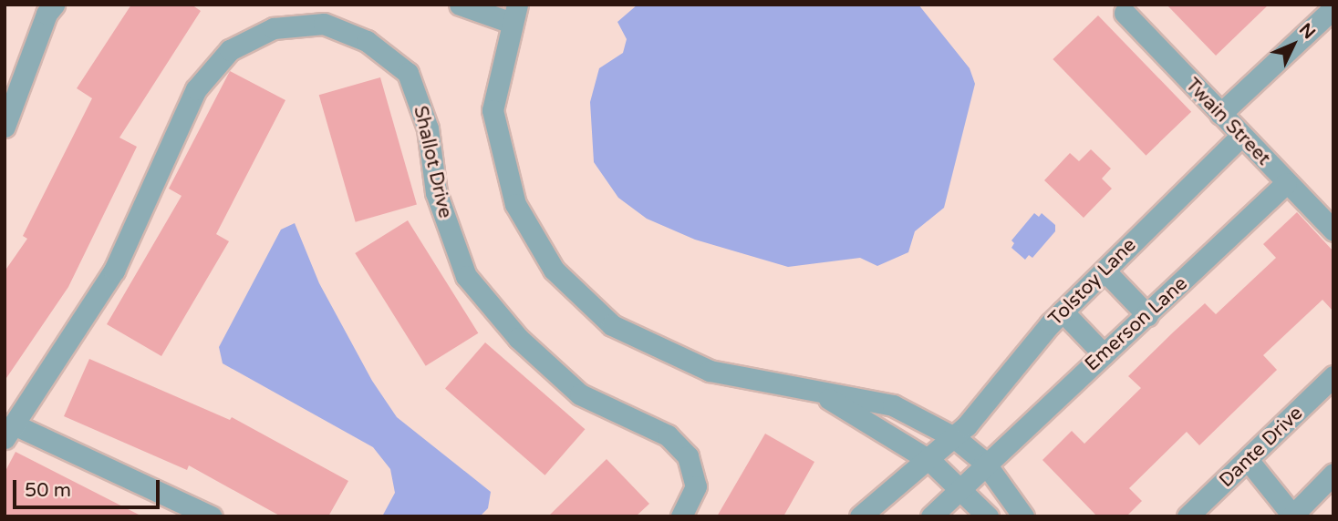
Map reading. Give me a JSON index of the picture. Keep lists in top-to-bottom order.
{
  "streets": {
    "street": [
      "Twain Street",
      "Shallot Drive",
      "Tolstoy Lane",
      "Emerson Lane",
      "Dante Drive"
    ]
  },
  "crossings": [
    ["Twain Street", "Tolstoy Lane"],
    ["Twain Street", "Emerson Lane"]
  ],
  "scale_bar": "50 m",
  "north": "top right"
}
